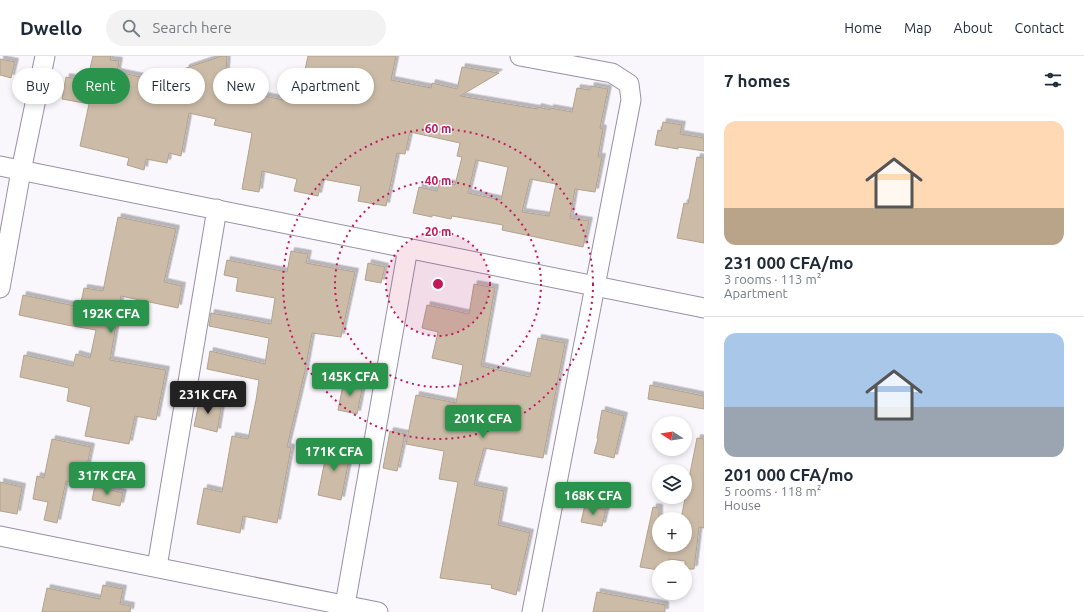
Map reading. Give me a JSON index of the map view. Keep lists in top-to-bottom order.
{
  "north": "left",
  "page": {
    "header": "Dwello",
    "search": "Search here",
    "nav": [
      "Home",
      "Map",
      "About",
      "Contact"
    ],
    "heading": "7 homes",
    "chip": [
      "Buy",
      "Rent",
      "Filters",
      "New",
      "Apartment"
    ],
    "list": [
      {
        "name": "231 000 CFA/mo",
        "note": "3 rooms · 113 m² · Apartment"
      },
      {
        "name": "201 000 CFA/mo",
        "note": "5 rooms · 118 m² · House"
      }
    ],
    "price": [
      "192K CFA",
      "145K CFA",
      "231K CFA",
      "201K CFA",
      "171K CFA",
      "317K CFA",
      "168K CFA"
    ],
    "map_buttons": ["+", "−"]
  },
  "rings": ["60 m", "40 m", "20 m"]
}
